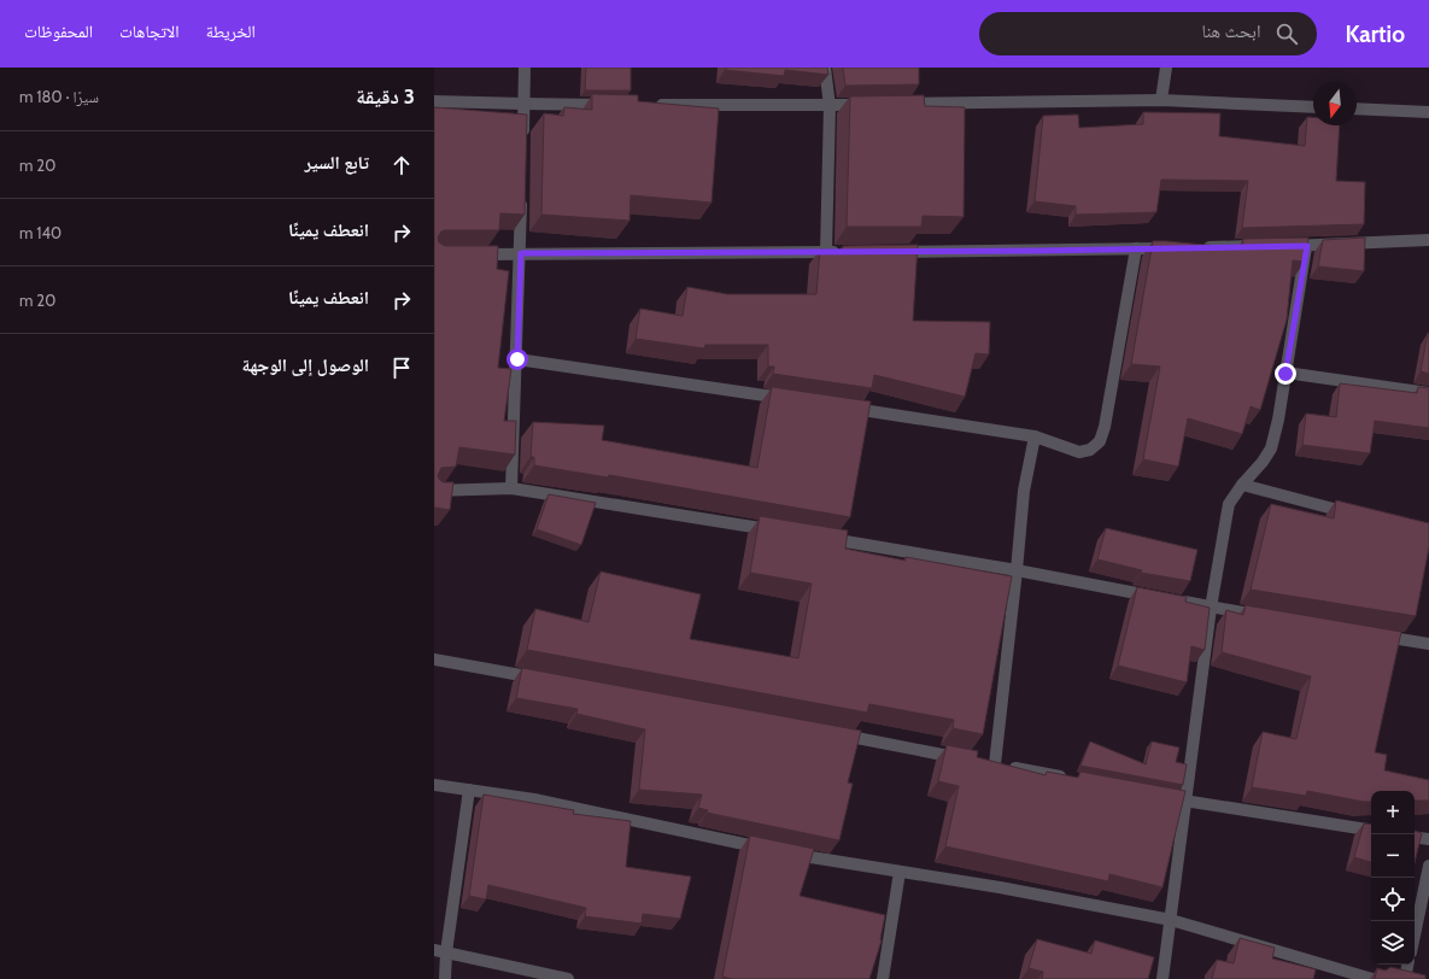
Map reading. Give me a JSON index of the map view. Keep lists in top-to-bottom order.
{
  "north": "bottom",
  "page": {
    "header": "Kartio",
    "search": "ابحث هنا",
    "nav": ["الخريطة", "الاتجاهات", "المحفوظات"],
    "heading": ["3 دقيقة", "سيرًا · 180 m"],
    "list": [
      ["تابع السير", "20 m"],
      ["انعطف يمينًا", "140 m"],
      ["انعطف يمينًا", "20 m"],
      "الوصول إلى الوجهة"
    ],
    "map_buttons": ["+", "−"]
  }
}
